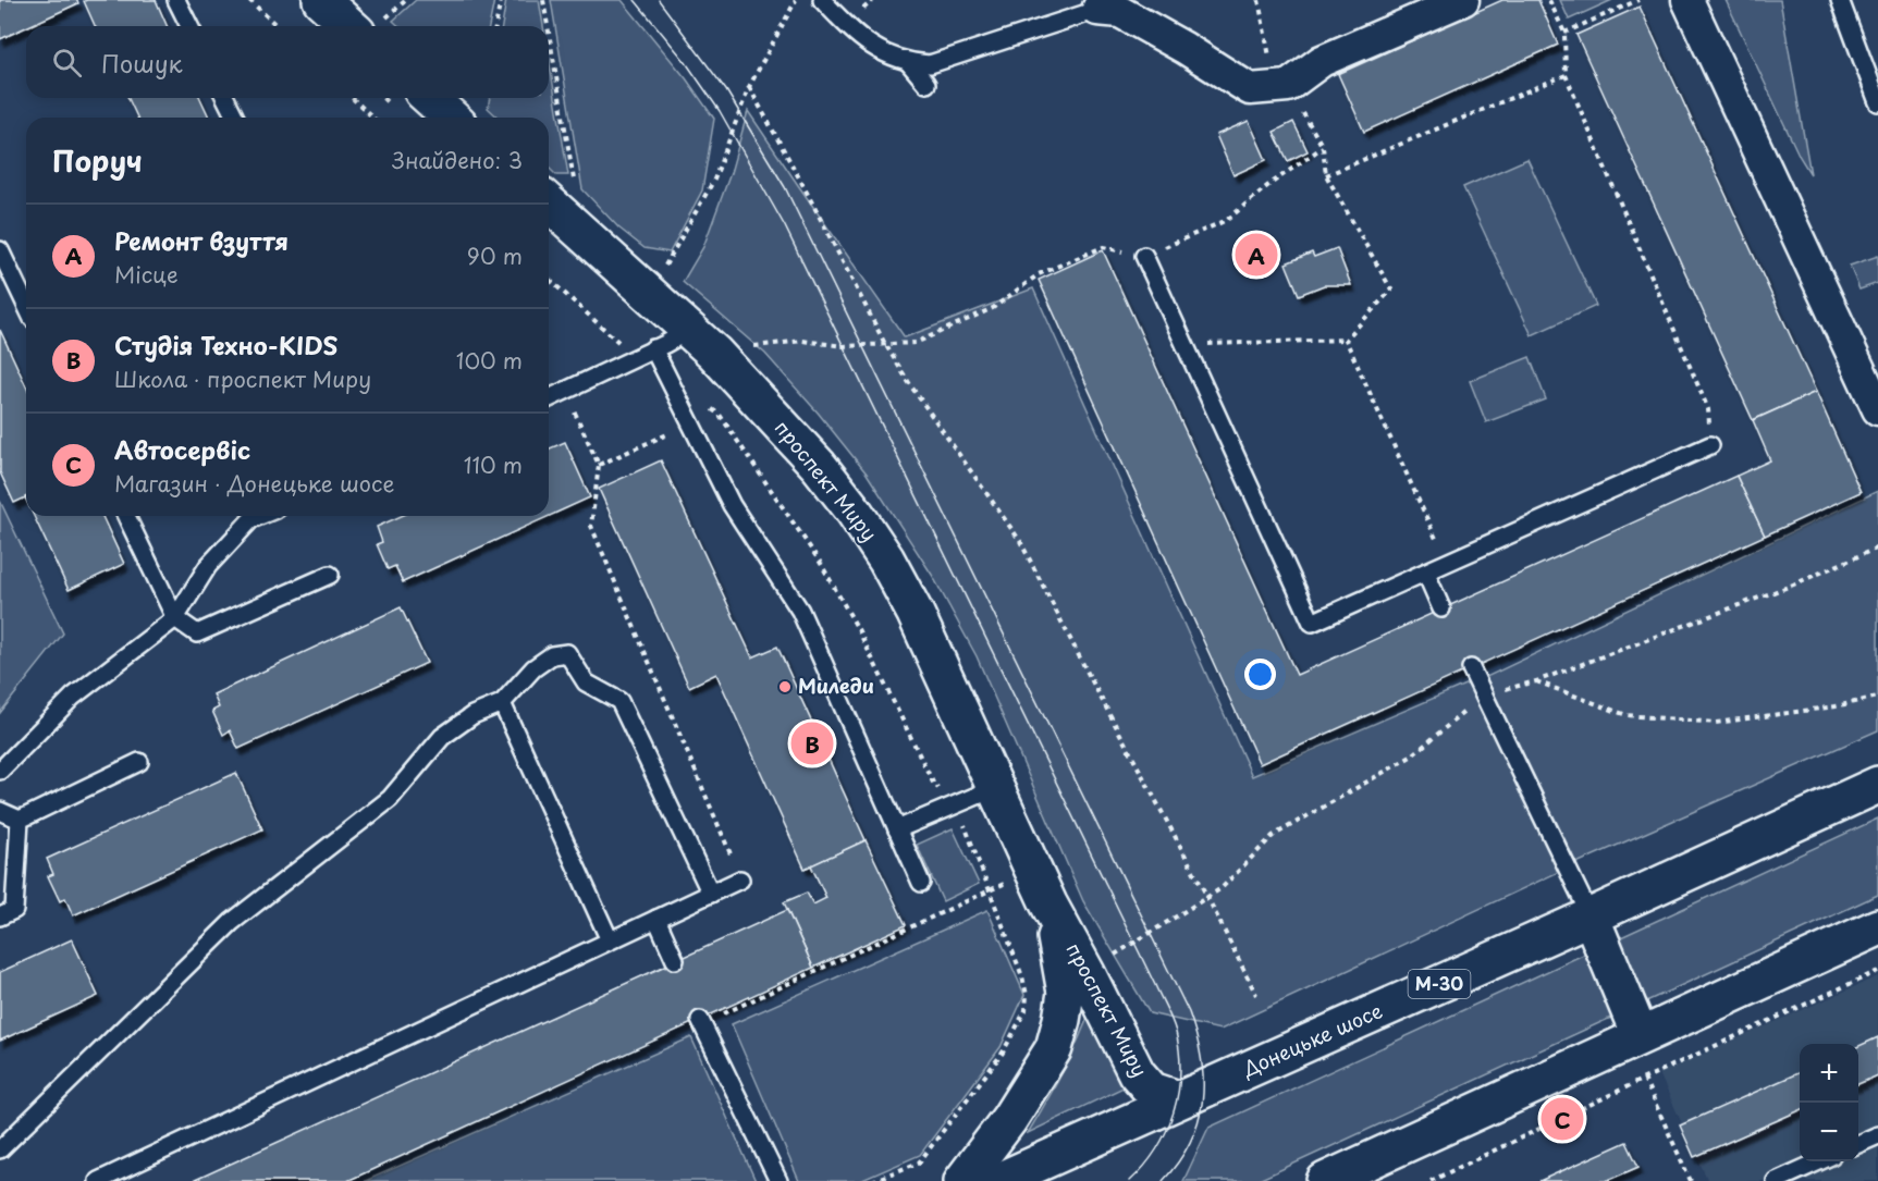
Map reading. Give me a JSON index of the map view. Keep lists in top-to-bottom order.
{
  "streets": {
    "main road": ["проспект Миру", "М-30", "Донецьке шосе"]
  },
  "crossings": [
    ["проспект Миру", "Донецьке шосе"]
  ],
  "places": ["Миледи"],
  "page": {
    "search": "Пошук",
    "heading": ["Поруч", "Знайдено: 3"],
    "list": [
      {
        "mark": "A",
        "name": "Ремонт взуття",
        "note": "Місце",
        "value": "90 m"
      },
      {
        "mark": "B",
        "name": "Студія Техно-KIDS",
        "note": "Школа · проспект Миру",
        "value": "100 m"
      },
      {
        "mark": "C",
        "name": "Автосервіс",
        "note": "Магазин · Донецьке шосе",
        "value": "110 m"
      }
    ],
    "pins": ["A", "B", "C"],
    "map_buttons": ["+", "−"]
  }
}
